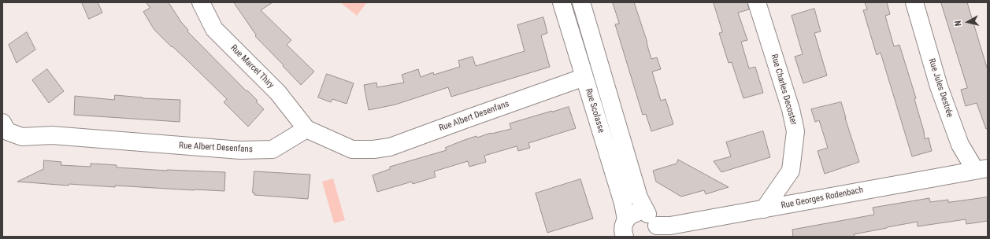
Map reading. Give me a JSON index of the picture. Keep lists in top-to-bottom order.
{
  "streets": {
    "street": [
      "Rue Marcel Thiry",
      "Rue Jules Destrée",
      "Rue Charles Decoster",
      "Rue Scolasse",
      "Rue Albert Desenfans",
      "Rue Georges Rodenbach"
    ]
  },
  "crossings": [
    ["Rue Marcel Thiry", "Rue Albert Desenfans"],
    ["Rue Jules Destrée", "Rue Georges Rodenbach"],
    ["Rue Charles Decoster", "Rue Georges Rodenbach"],
    ["Rue Scolasse", "Rue Albert Desenfans"],
    ["Rue Scolasse", "Rue Georges Rodenbach"]
  ],
  "north": "left"
}
